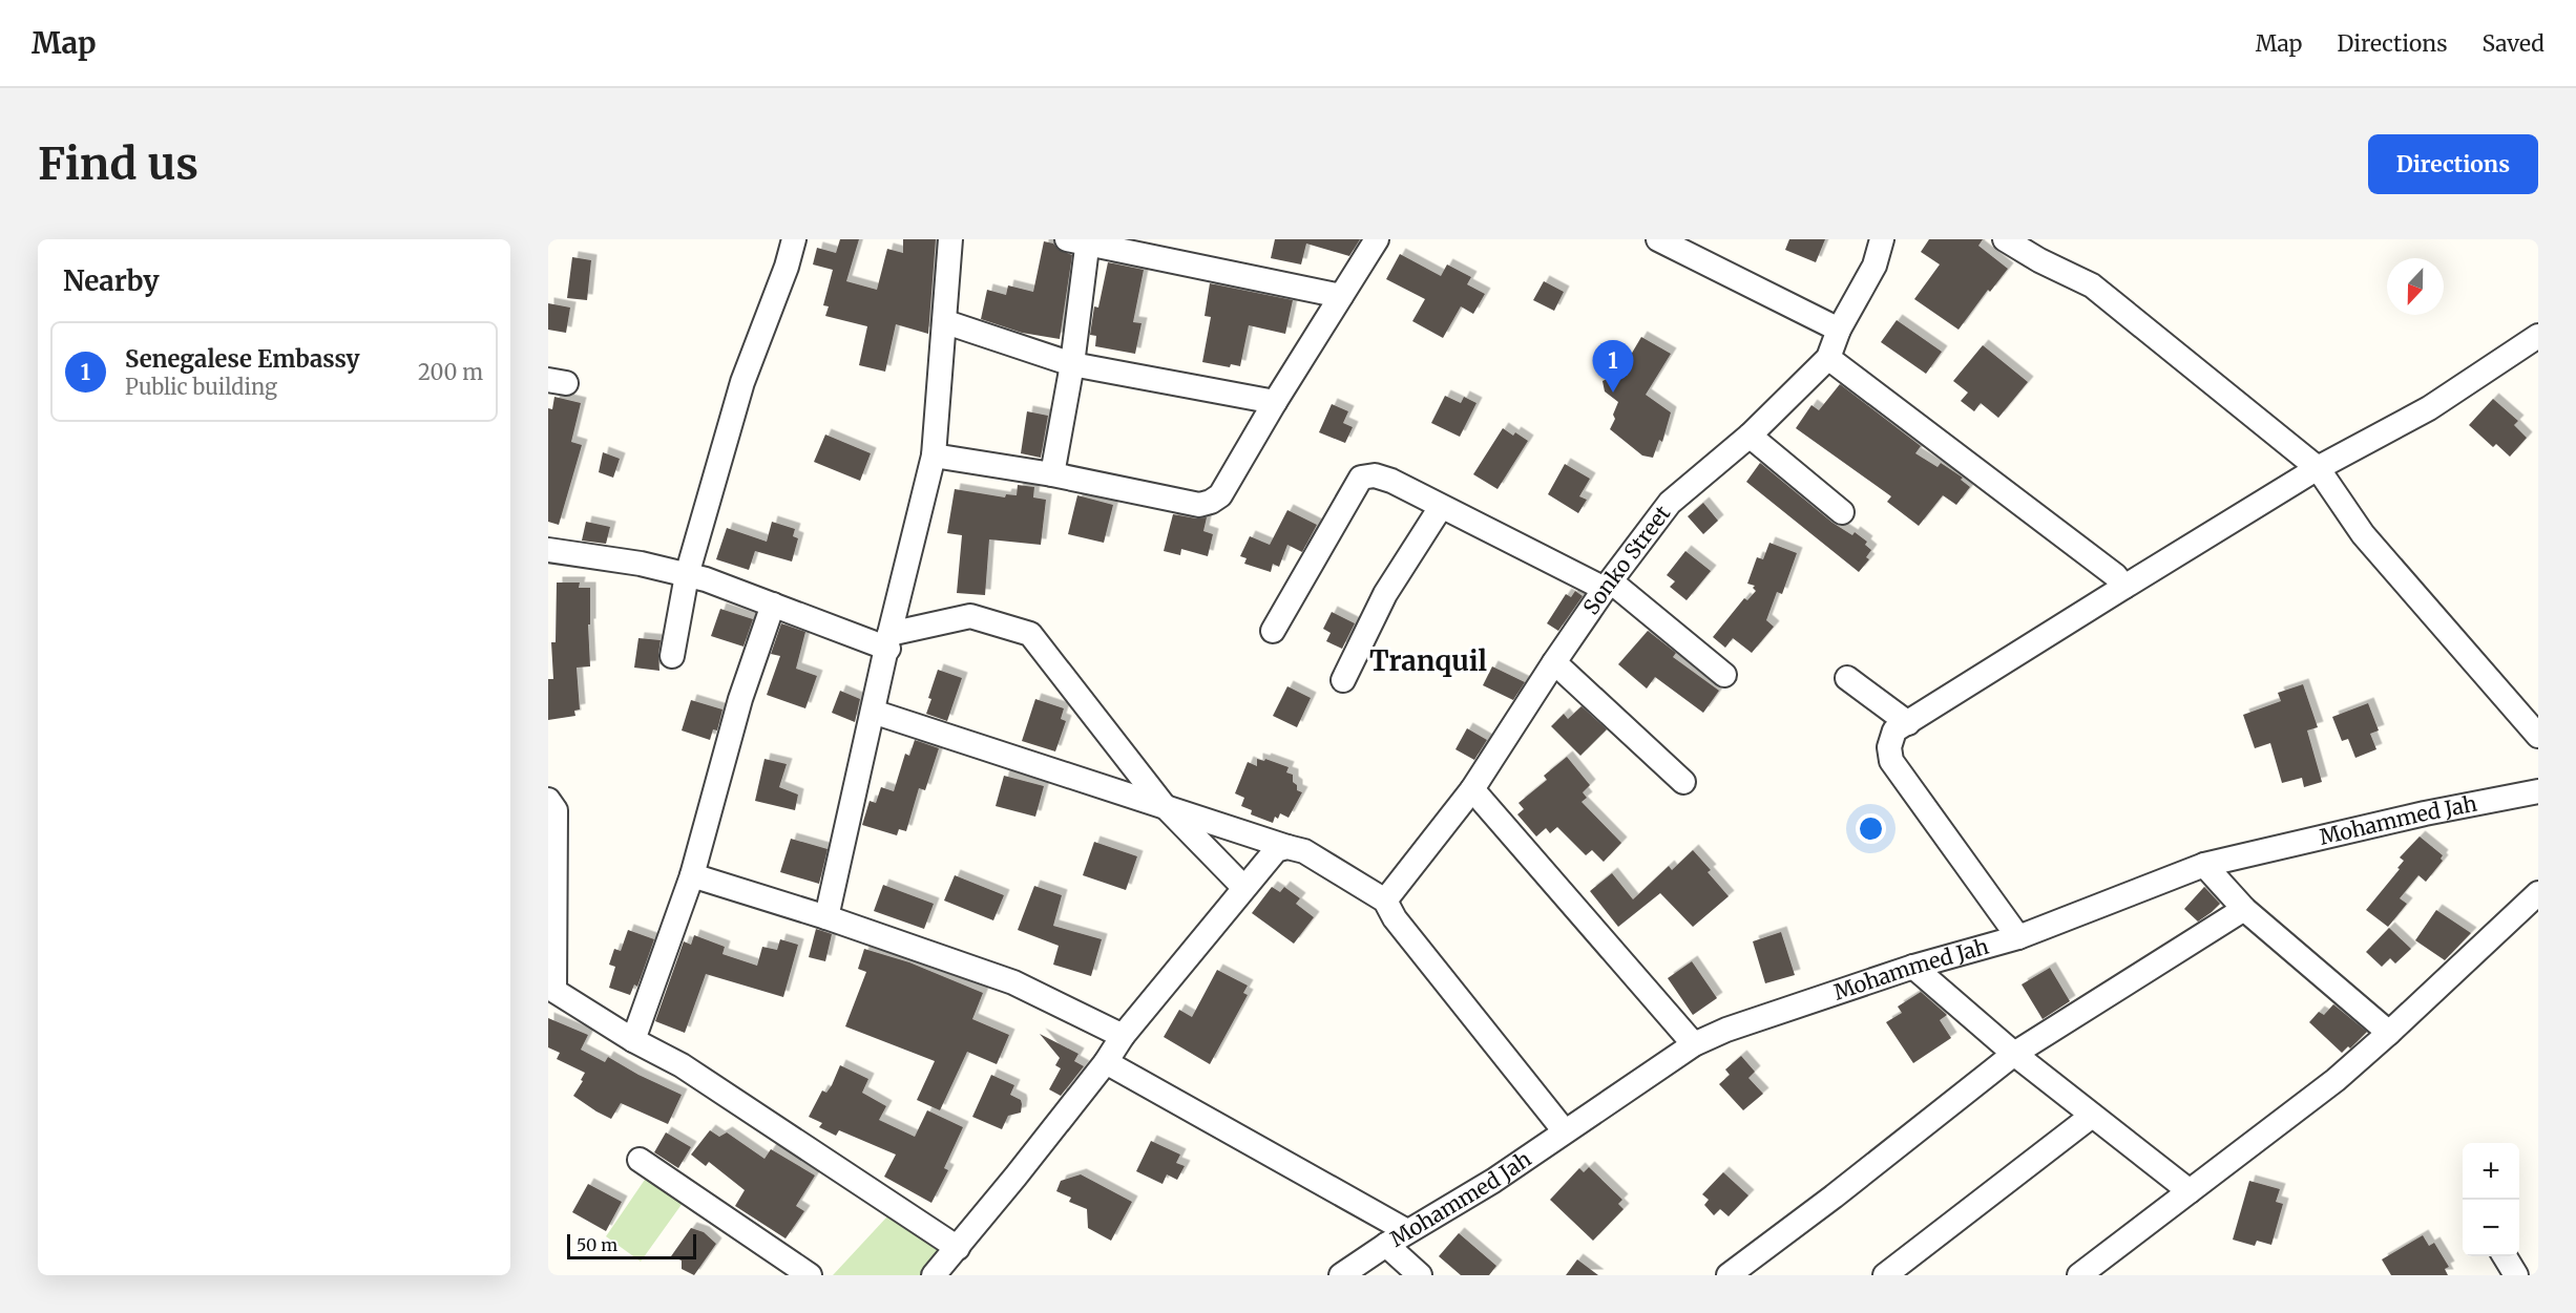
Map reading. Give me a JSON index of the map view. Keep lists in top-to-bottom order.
{
  "streets": {
    "street": ["Sonko Street", "Mohammed Jah"]
  },
  "districts": ["Tranquil"],
  "scale_bar": "50 m",
  "north": "bottom",
  "page": {
    "header": "Map",
    "nav": ["Map", "Directions", "Saved"],
    "buttons": "Directions",
    "title": "Find us",
    "heading": "Nearby",
    "list": [
      {
        "mark": "1",
        "name": "Senegalese Embassy",
        "note": "Public building",
        "value": "200 m"
      }
    ],
    "pins": "1",
    "map_buttons": ["+", "−"],
    "scale": "50 m"
  }
}
